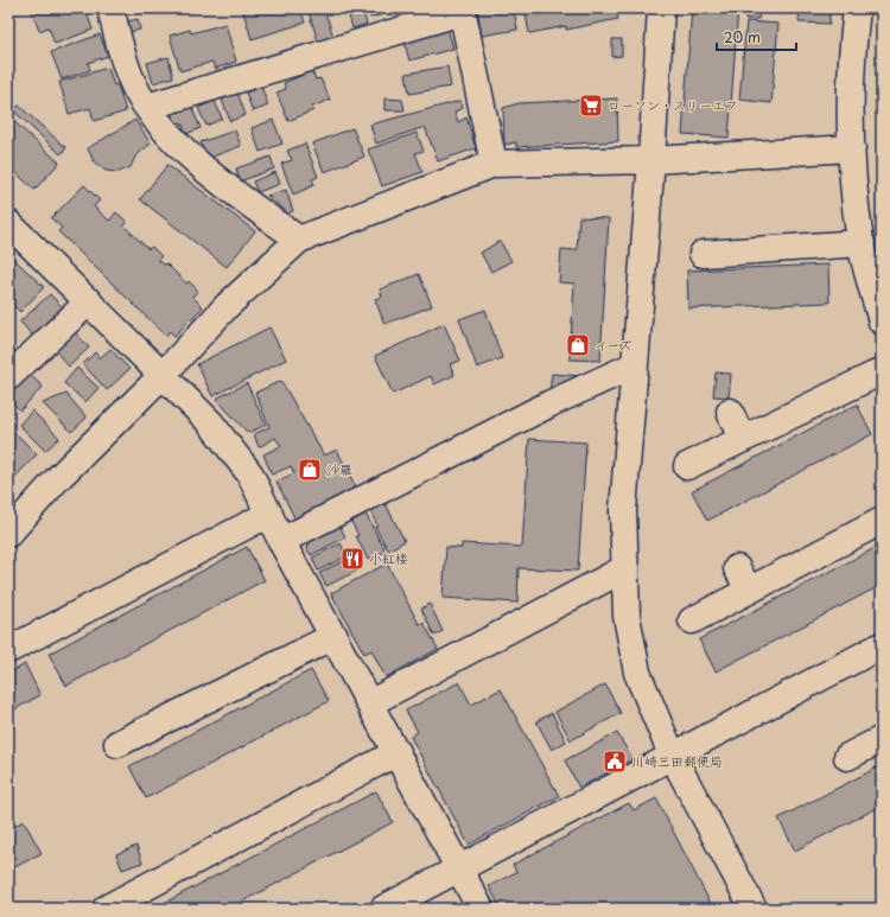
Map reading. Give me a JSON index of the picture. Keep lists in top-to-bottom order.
{
  "places": {
    "supermarket": ["ローソン・スリーエフ"],
    "shop": ["イーズ", "沙羅"],
    "restaurant": ["小紅楼"],
    "public building": ["川崎三田郵便局"]
  },
  "scale_bar": "20 m"
}
